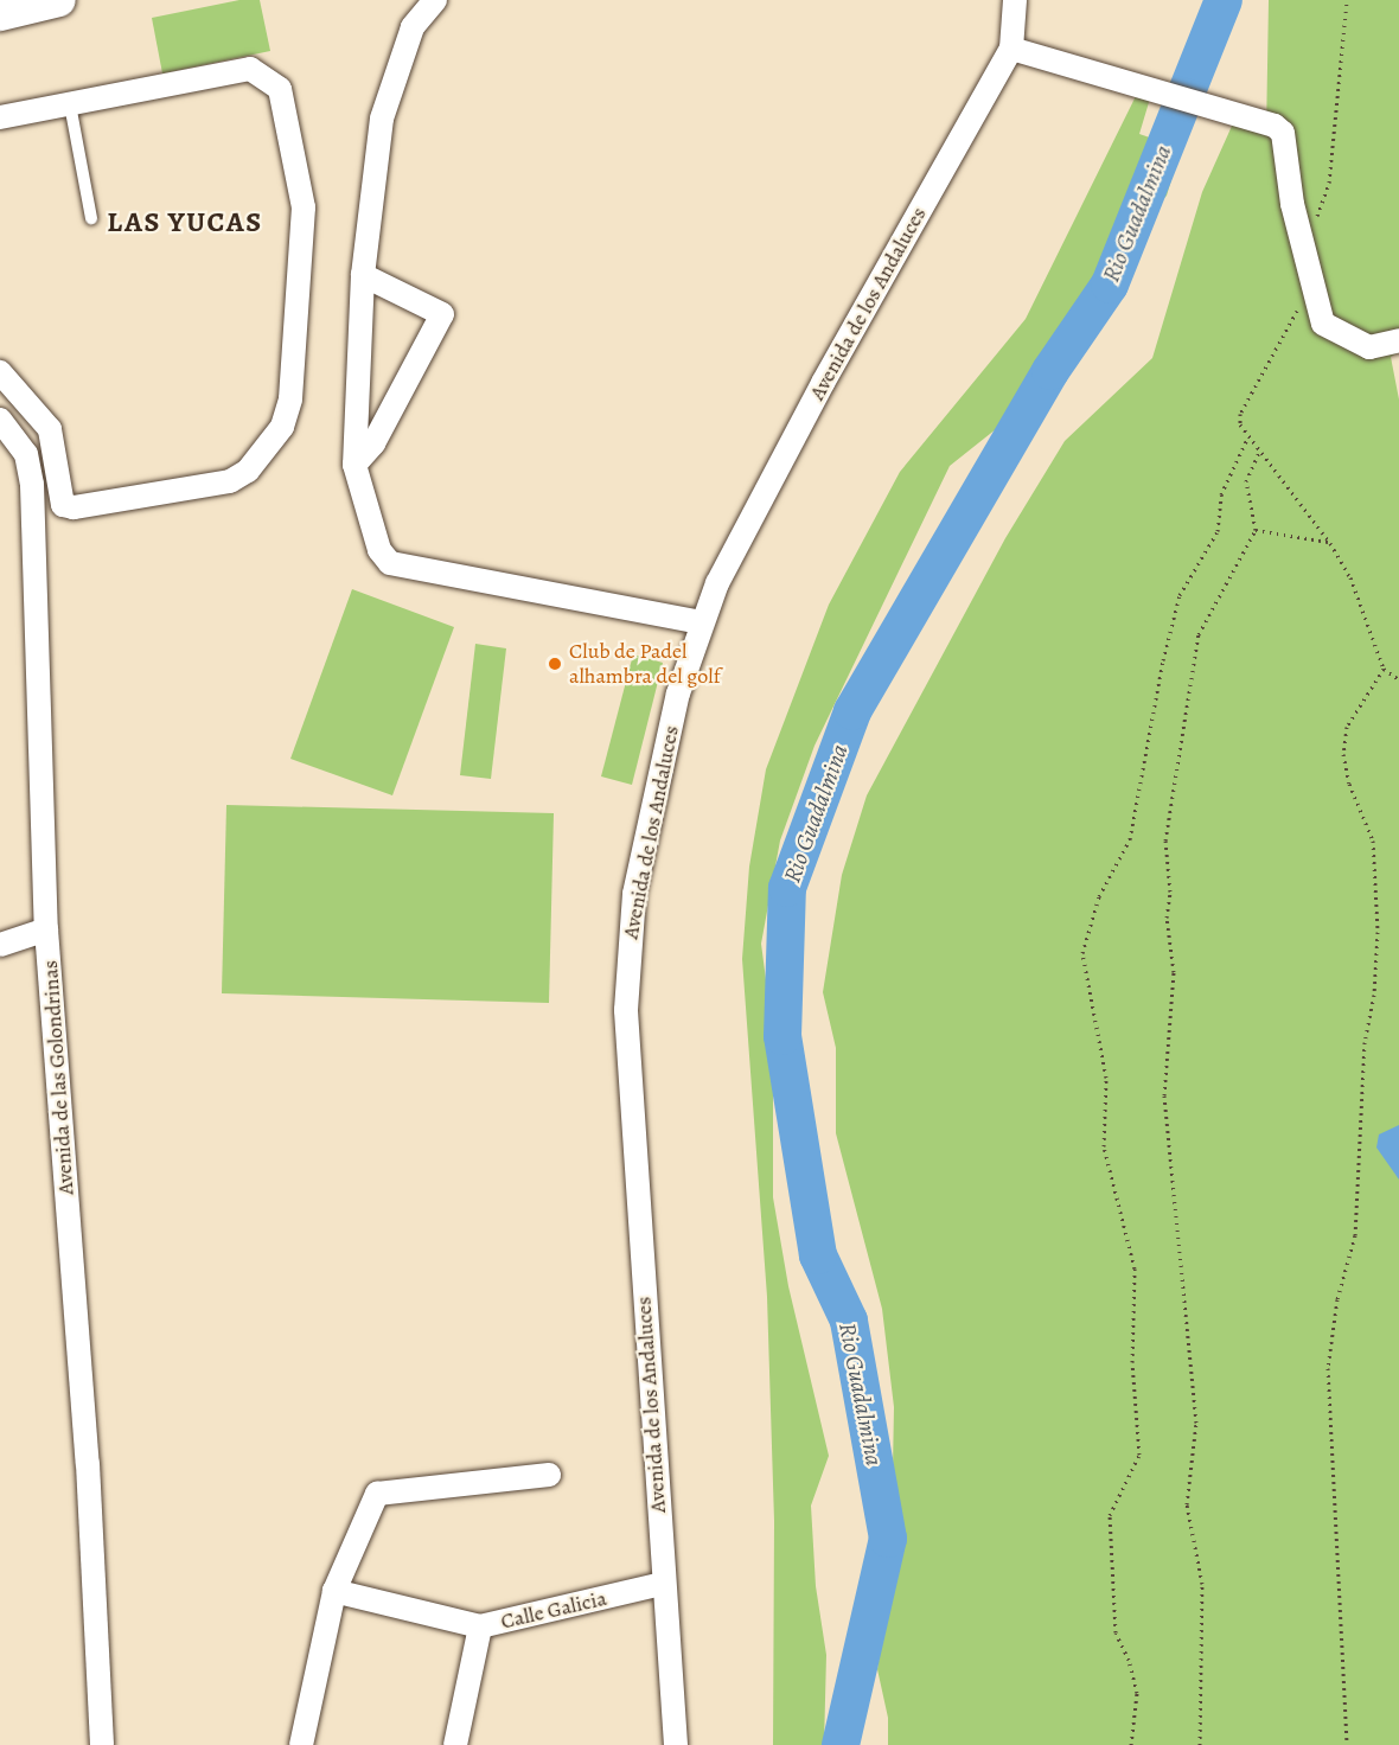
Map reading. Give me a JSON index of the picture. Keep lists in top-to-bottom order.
{
  "streets": {
    "street": ["Avenida de los Andaluces", "Avenida de las Golondrinas", "Calle Galicia"]
  },
  "crossings": [
    ["Avenida de los Andaluces", "Calle Galicia"]
  ],
  "districts": ["LAS YUCAS"],
  "water": ["Rio Guadalmina"],
  "places": ["Club de Padel alhambra del golf"]
}
